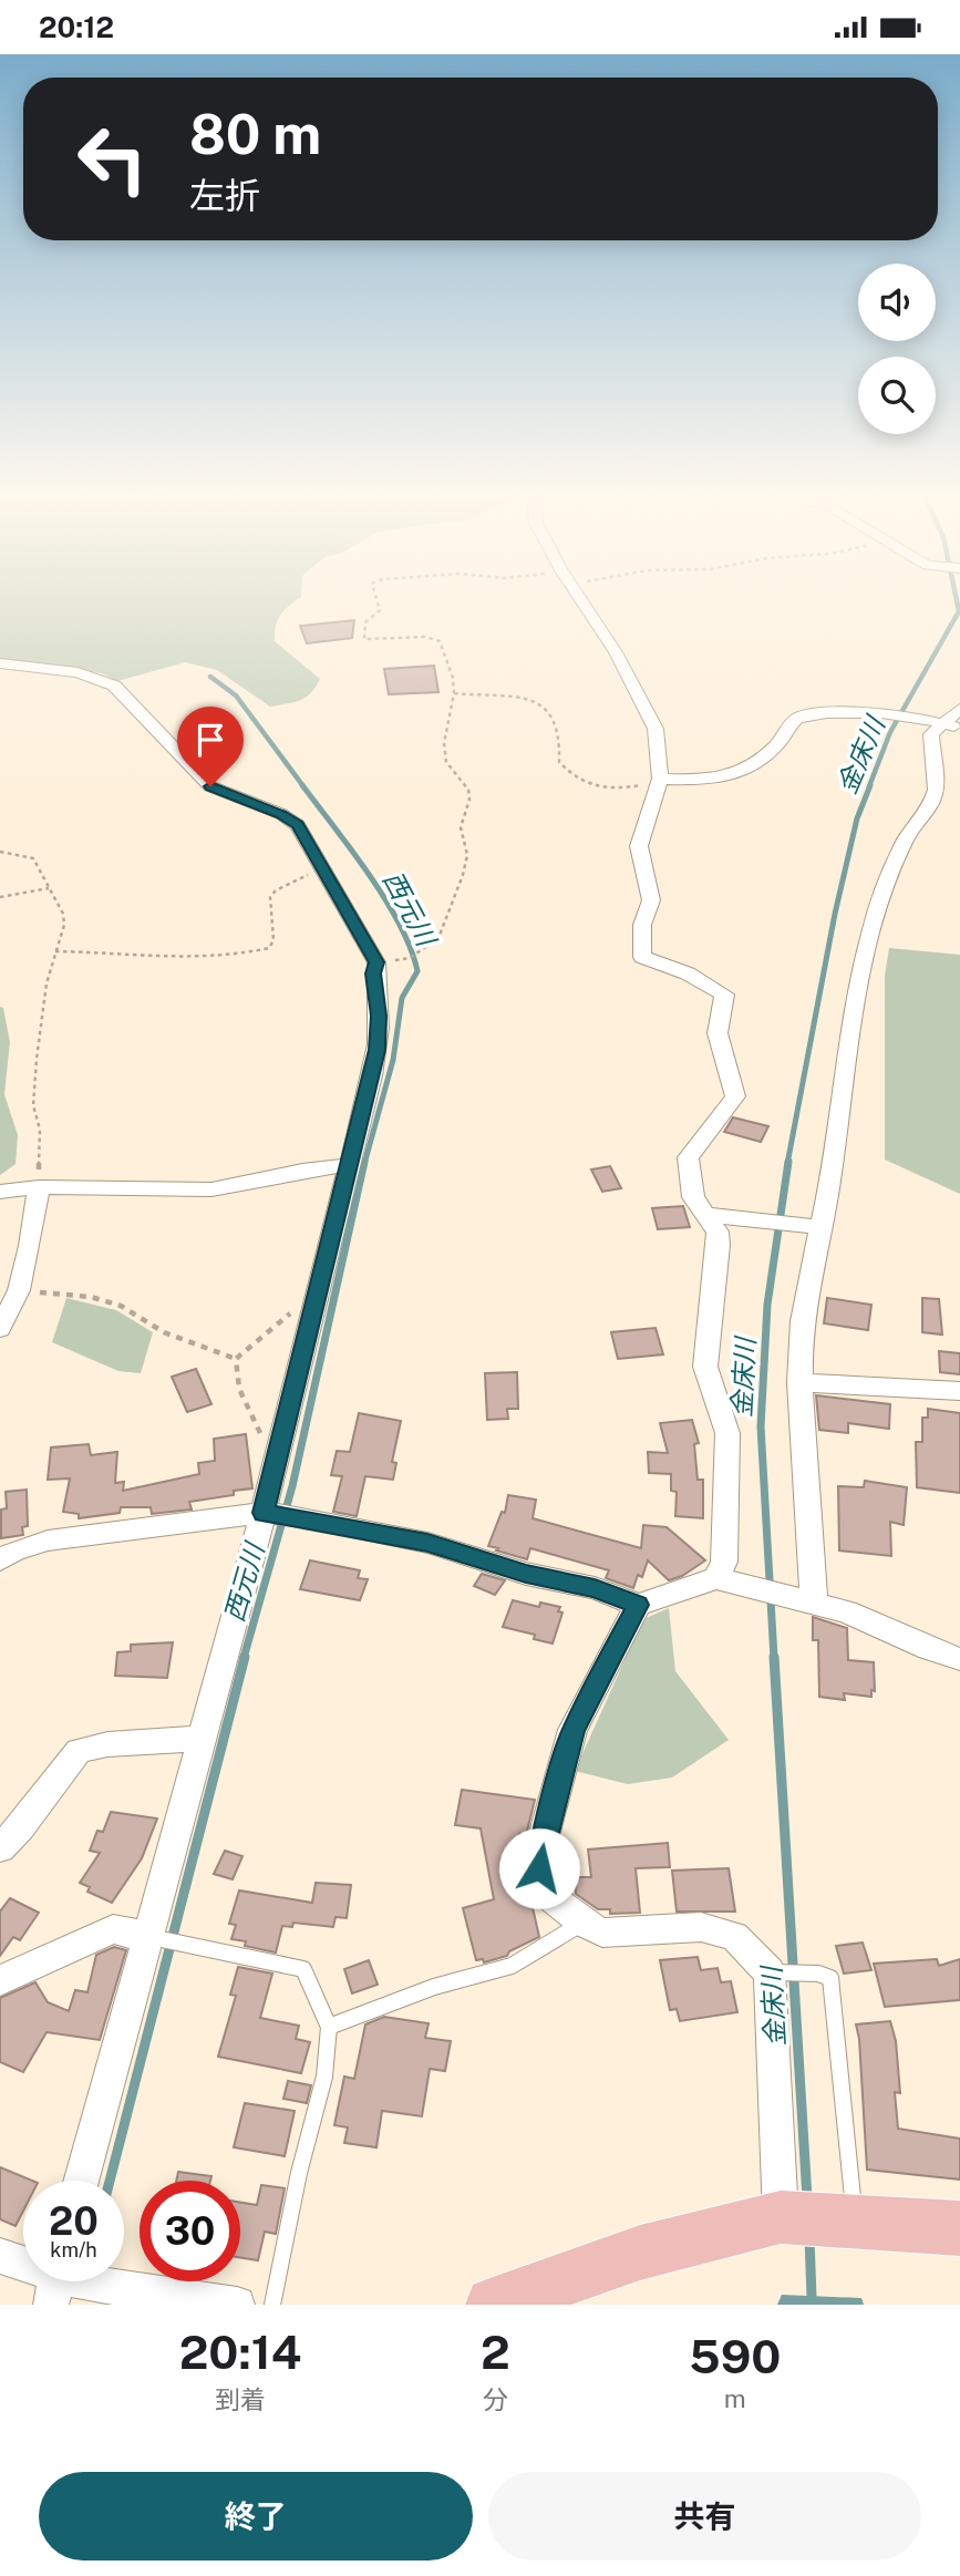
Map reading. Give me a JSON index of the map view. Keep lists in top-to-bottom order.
{
  "water": ["金床川", "西元川"],
  "page": {
    "status": "20:12",
    "turn": ["80 m", "左折"],
    "speed": "20 km/h",
    "limit": "30",
    "eta": [
      "20:14",
      "到着",
      "2",
      "分",
      "590",
      "m"
    ],
    "buttons": ["終了", "共有"]
  }
}
